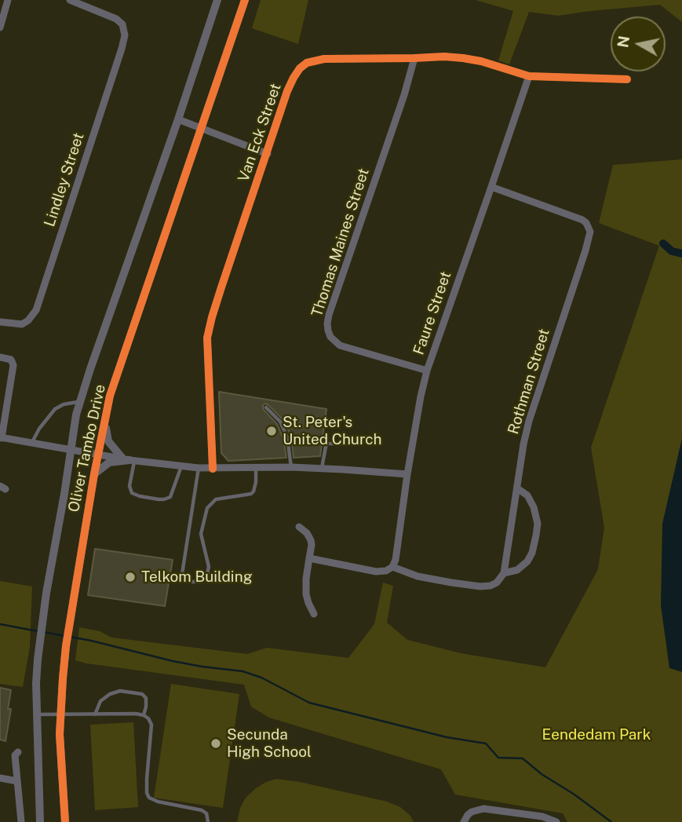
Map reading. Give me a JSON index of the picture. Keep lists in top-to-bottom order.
{
  "streets": {
    "street": [
      "Van Eck Street",
      "Lindley Street",
      "Thomas Maines Street",
      "Faure Street",
      "Rothman Street",
      "Oliver Tambo Drive"
    ]
  },
  "crossings": [
    ["Van Eck Street", "Thomas Maines Street"],
    ["Van Eck Street", "Faure Street"],
    ["Thomas Maines Street", "Faure Street"],
    ["Faure Street", "Rothman Street"]
  ],
  "parks": ["Eendedam Park"],
  "places": ["St. Peter's United Church", "Telkom Building", "Secunda High School"],
  "north": "left"
}
